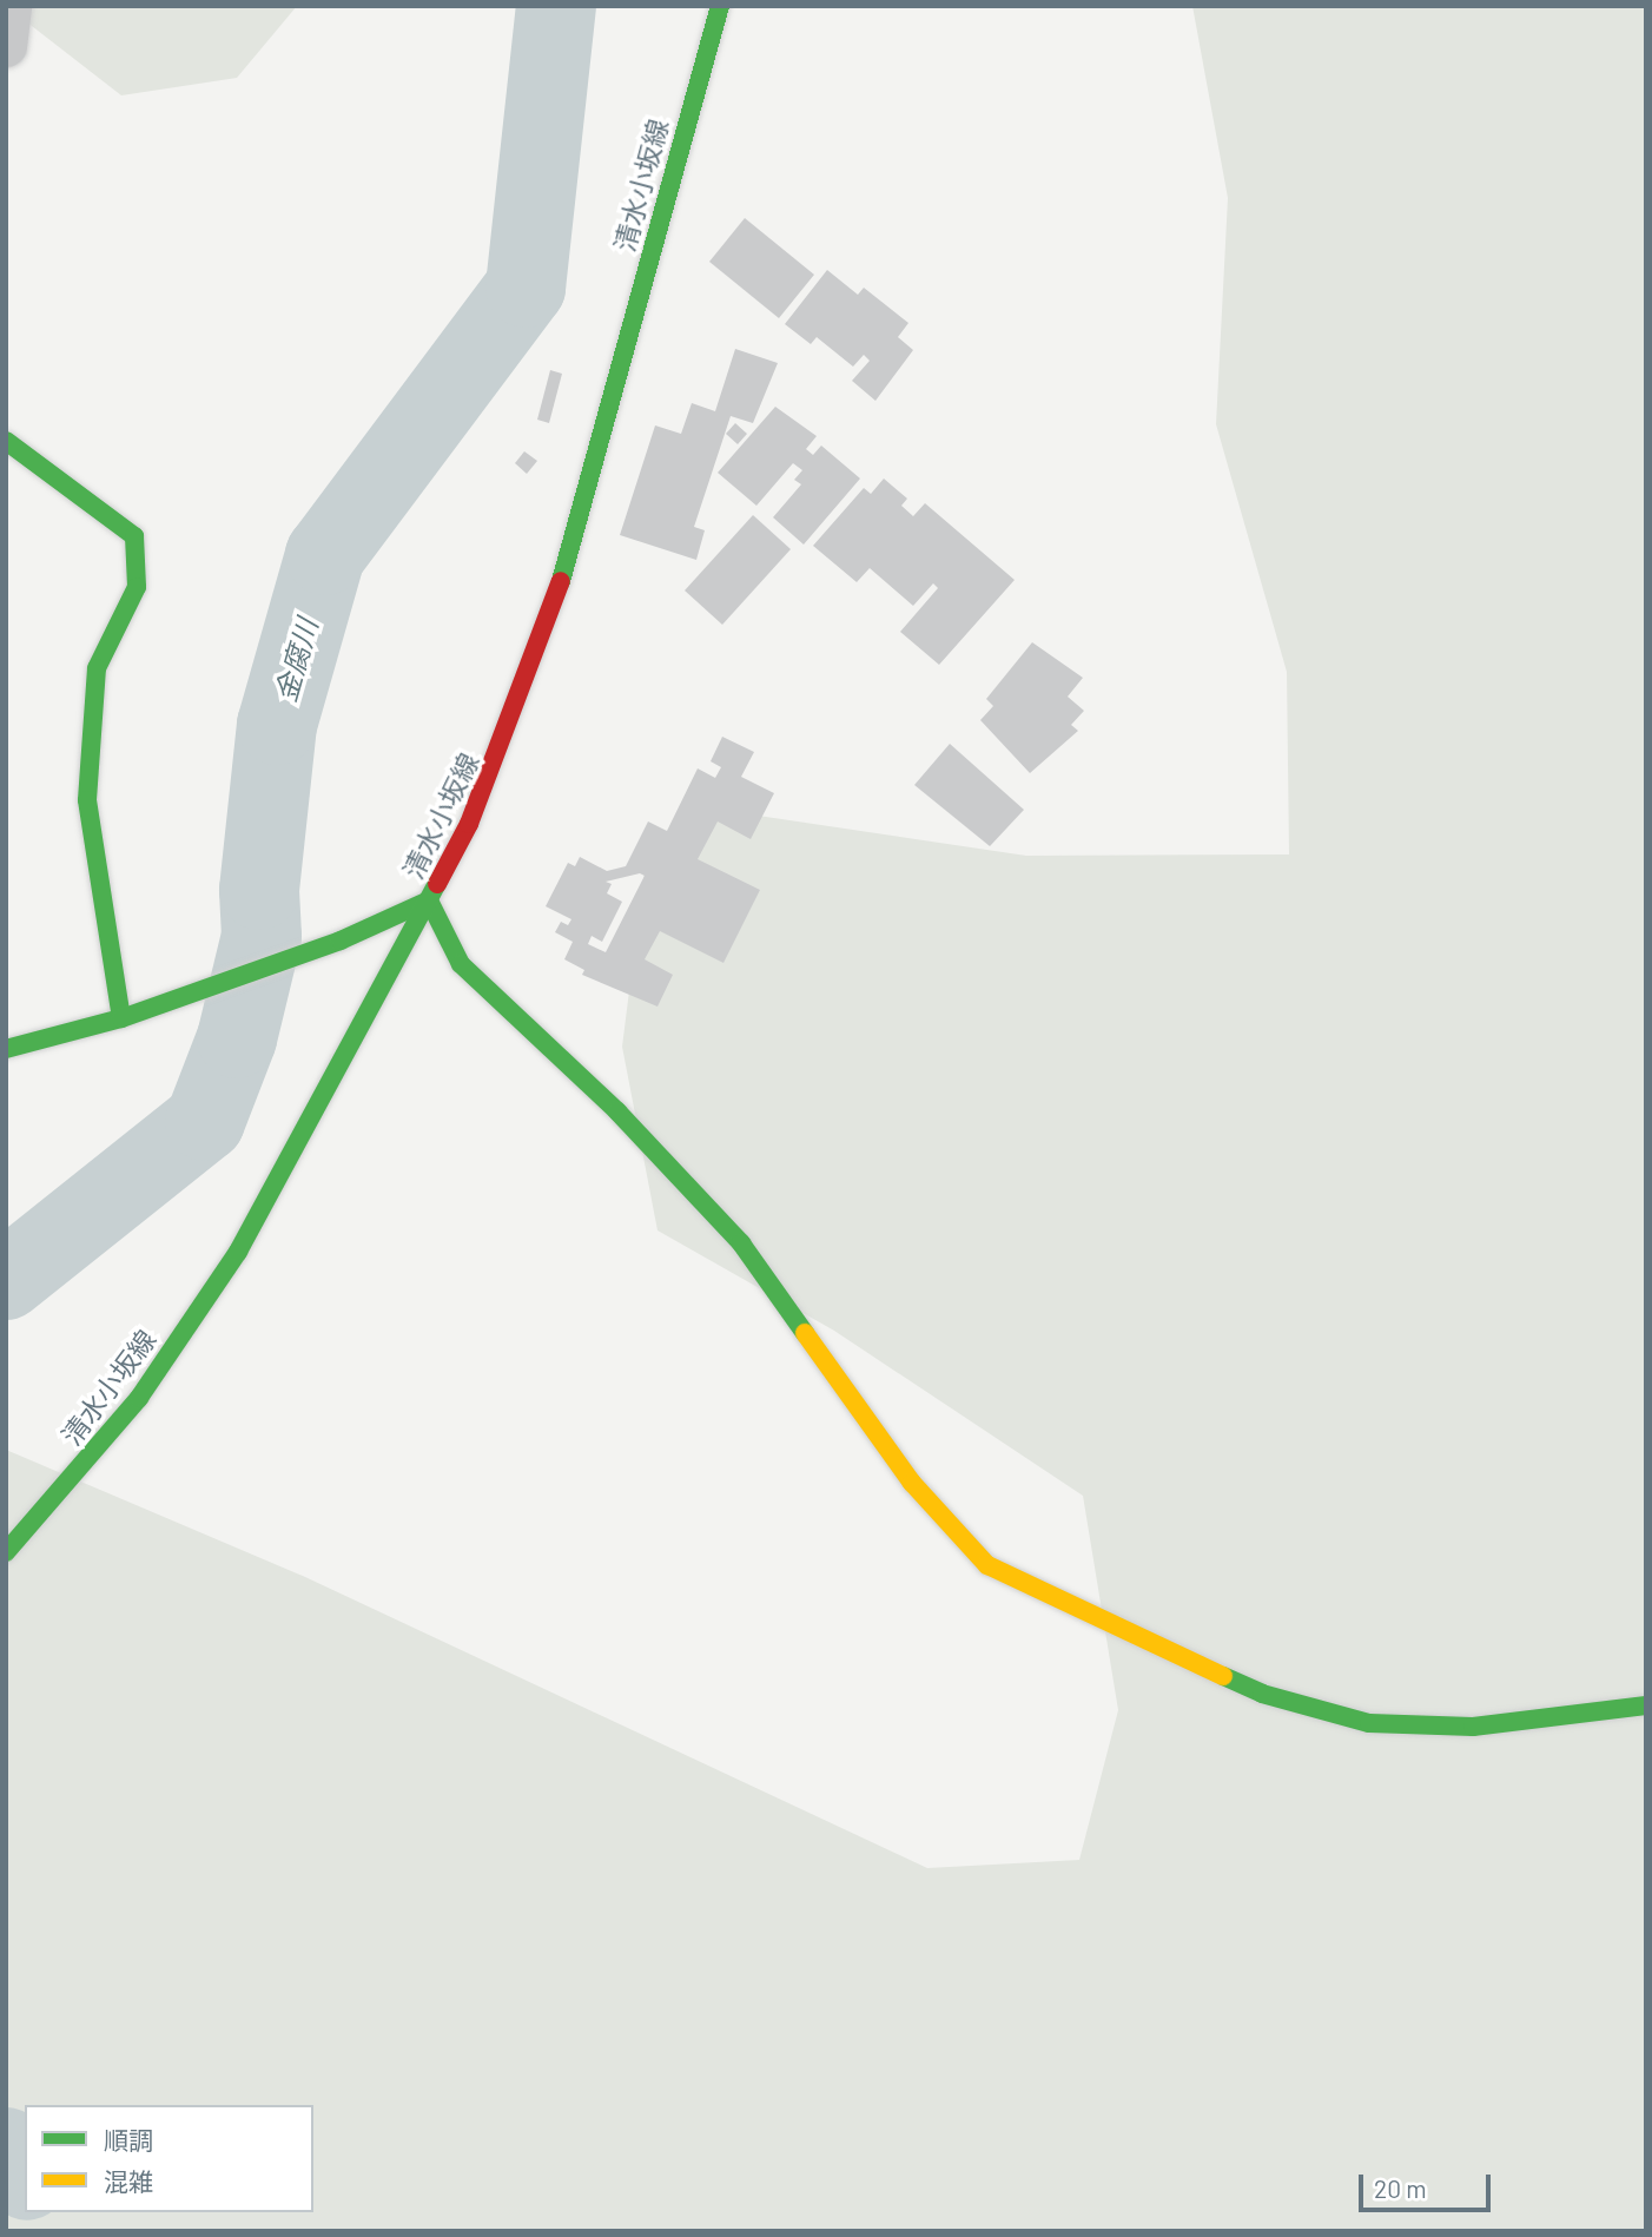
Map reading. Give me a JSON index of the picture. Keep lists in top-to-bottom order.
{
  "streets": {
    "street": ["清水小坂線"]
  },
  "water": ["金腐川"],
  "legend": ["順調", "混雑"],
  "scale_bar": "20 m"
}
